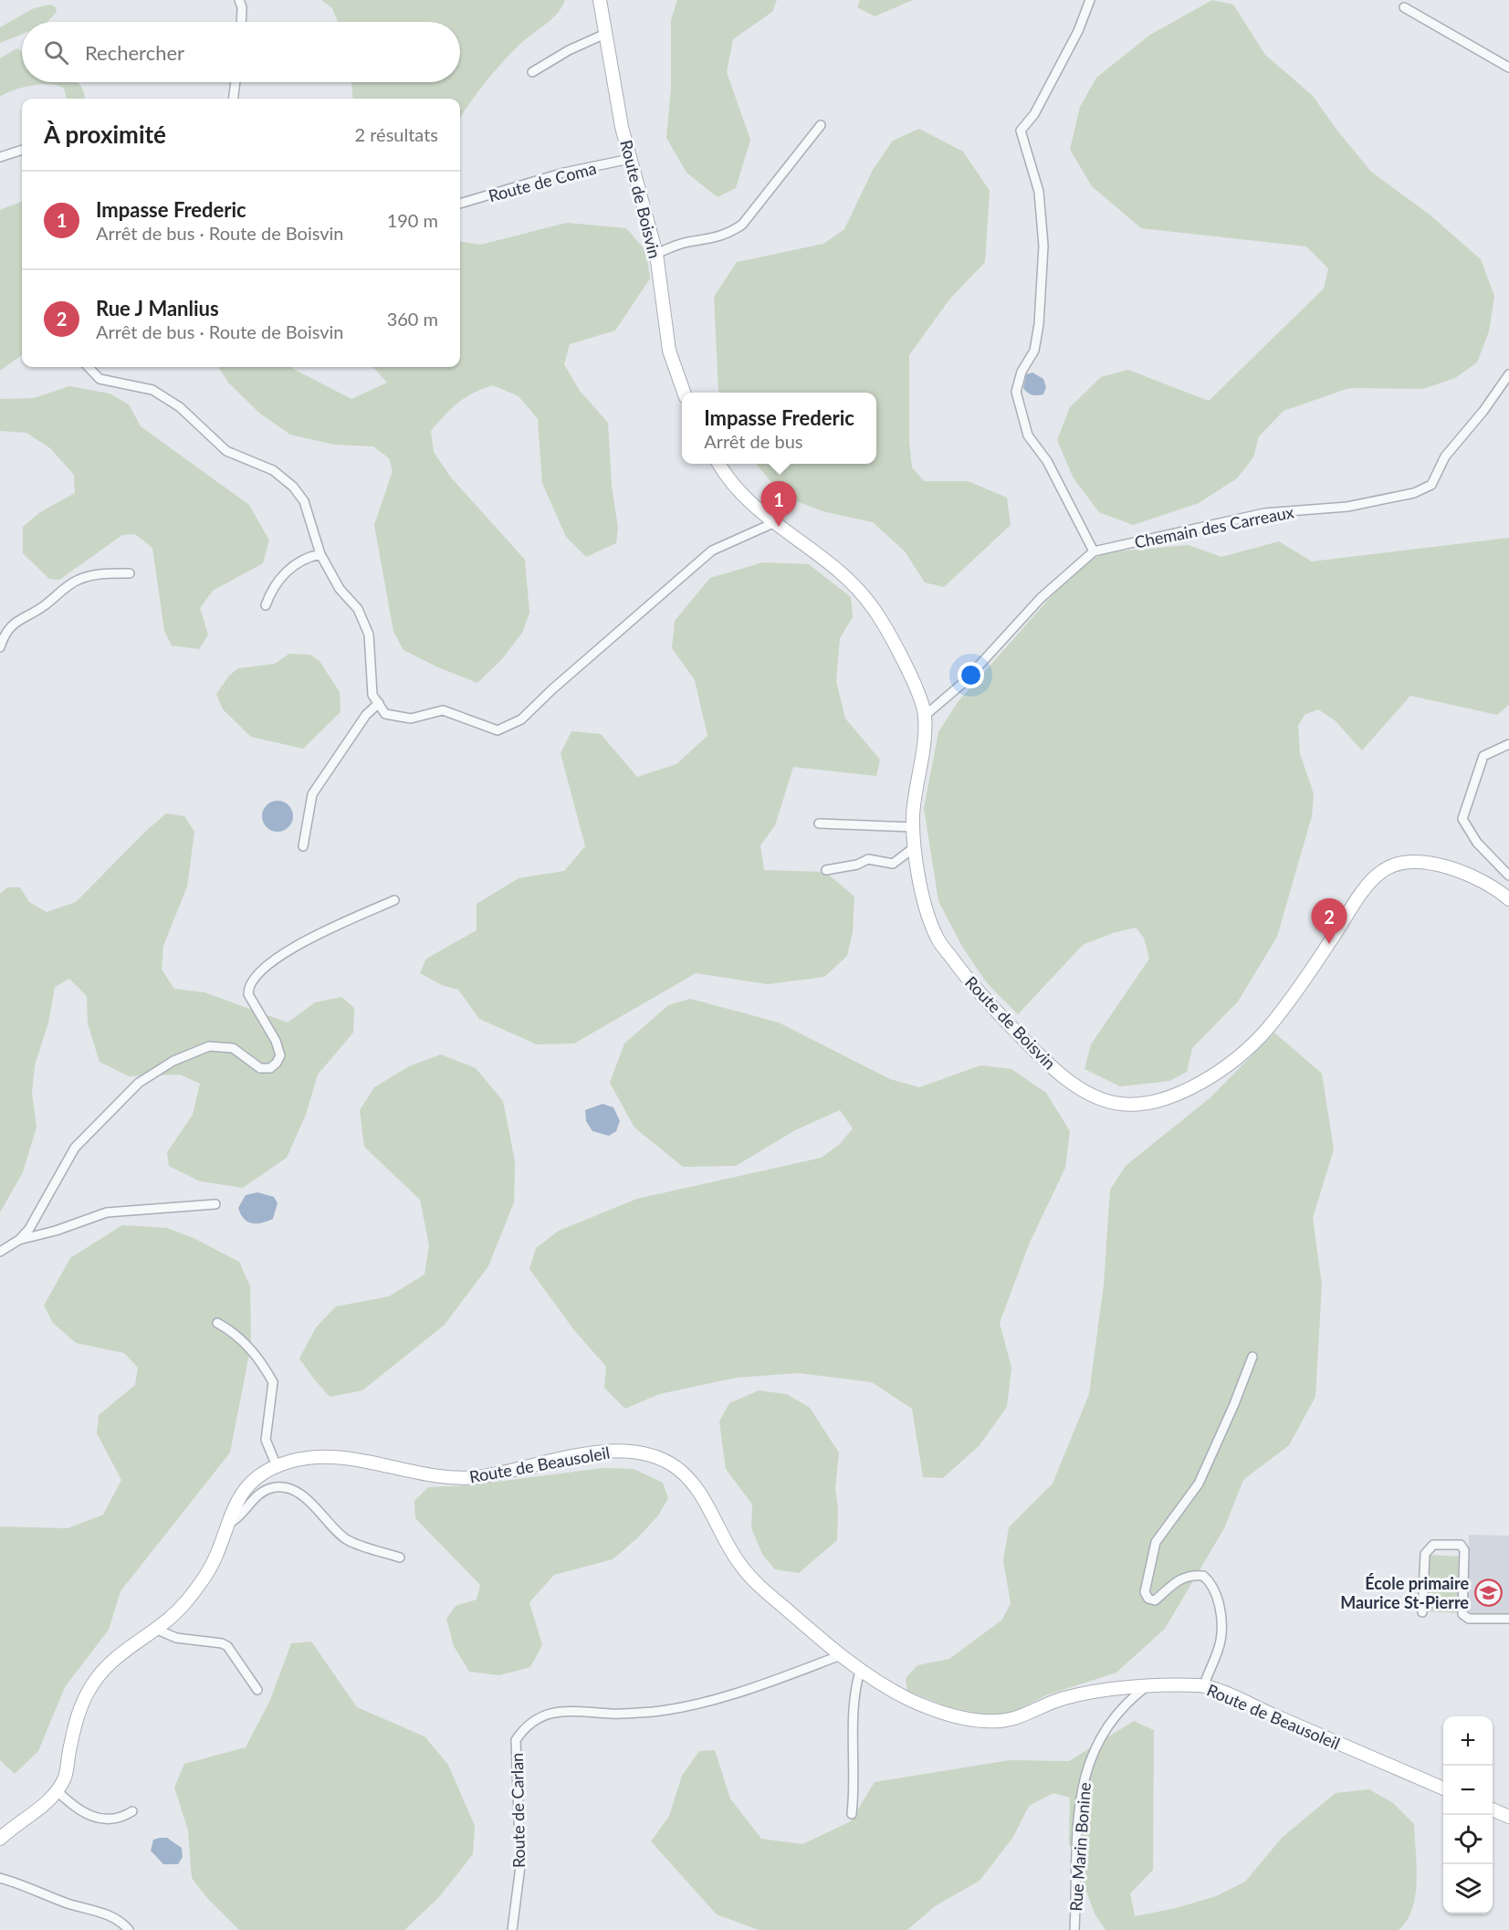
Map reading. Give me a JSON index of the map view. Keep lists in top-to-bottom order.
{
  "streets": {
    "street": [
      "Route de Coma",
      "Route de Boisvin",
      "Chemain des Carreaux",
      "Route de Beausoleil",
      "Route de Carlan",
      "Rue Marin Bonine"
    ]
  },
  "crossings": [
    ["Route de Coma", "Route de Boisvin"],
    ["Route de Boisvin", "Chemain des Carreaux"],
    ["Route de Beausoleil", "Route de Carlan"],
    ["Route de Beausoleil", "Rue Marin Bonine"]
  ],
  "places": {
    "school or university": ["École primaire Maurice St-Pierre"]
  },
  "page": {
    "search": "Rechercher",
    "heading": ["À proximité", "2 résultats"],
    "list": [
      {
        "mark": "1",
        "name": "Impasse Frederic",
        "note": "Arrêt de bus · Route de Boisvin",
        "value": "190 m"
      },
      {
        "mark": "2",
        "name": "Rue J Manlius",
        "note": "Arrêt de bus · Route de Boisvin",
        "value": "360 m"
      }
    ],
    "popup": ["Impasse Frederic", "Arrêt de bus"],
    "pins": ["1", "2"],
    "map_buttons": ["+", "−"]
  }
}
